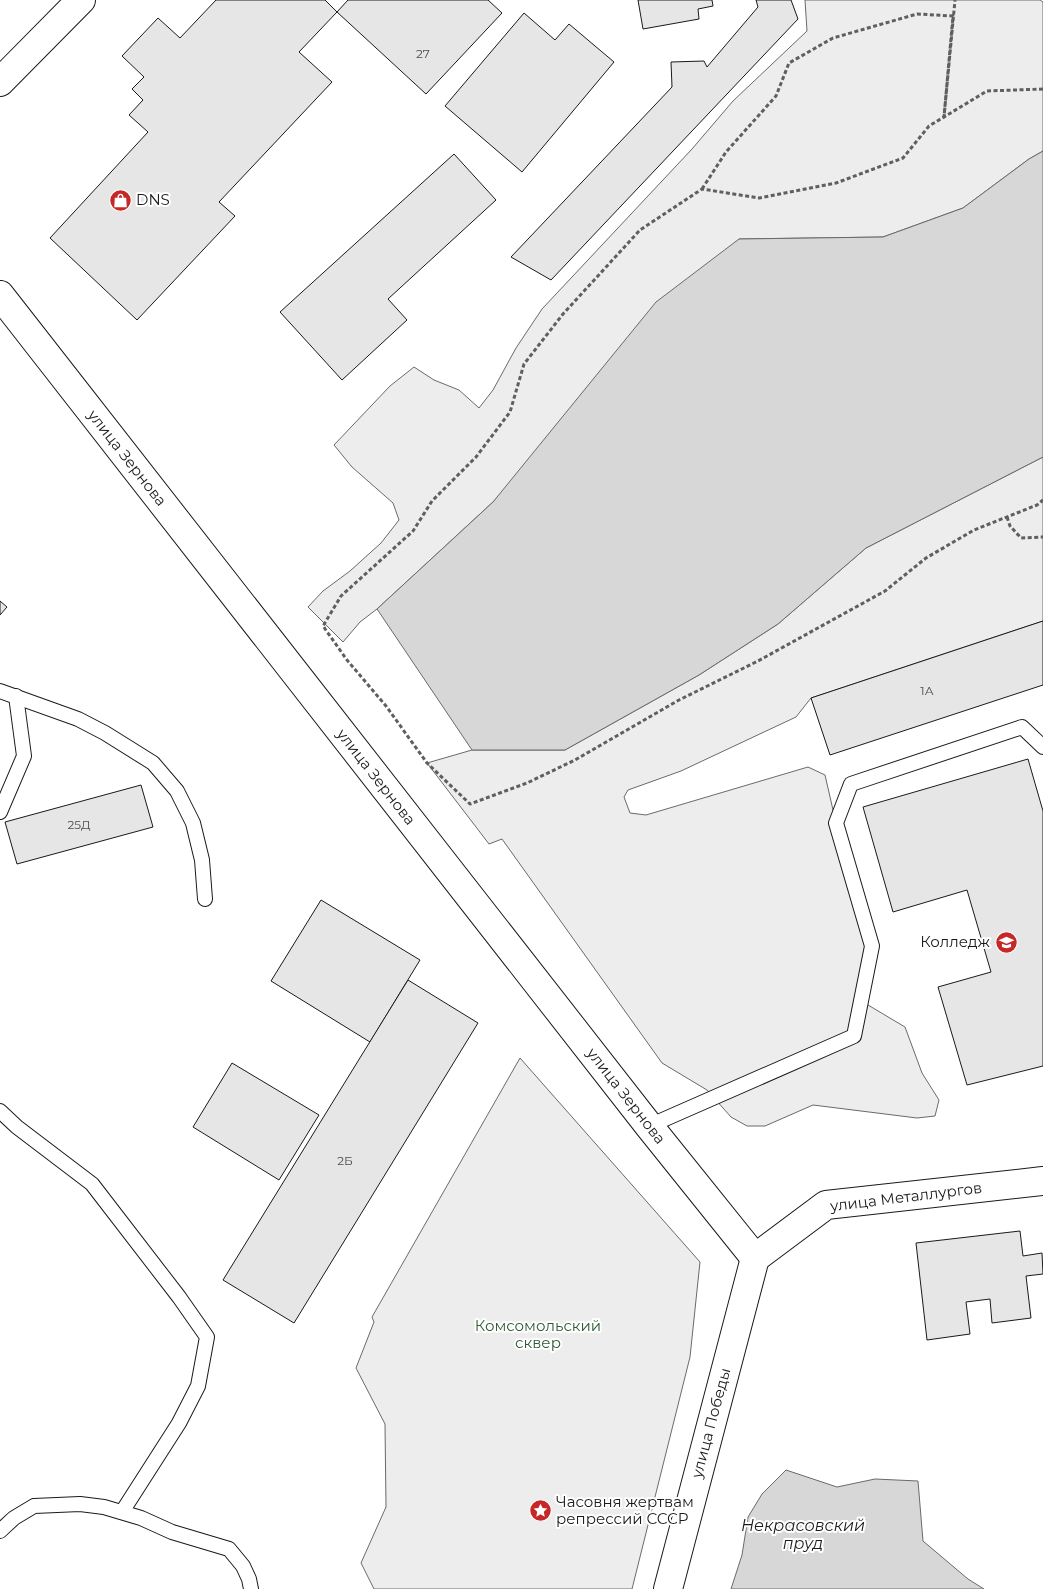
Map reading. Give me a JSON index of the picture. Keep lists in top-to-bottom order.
{
  "streets": {
    "main road": ["улица Зернова", "улица Металлургов", "улица Победы"]
  },
  "crossings": [
    ["улица Зернова", "улица Металлургов"],
    ["улица Зернова", "улица Победы"],
    ["улица Металлургов", "улица Победы"]
  ],
  "water": ["Некрасовский пруд"],
  "parks": ["Комсомольский сквер"],
  "places": {
    "shop": ["DNS"],
    "school or university": ["Колледж"],
    "place": ["Часовня жертвам репрессий СССР"]
  },
  "house_numbers": [
    "27",
    "1А",
    "25Д",
    "2Б"
  ]
}
